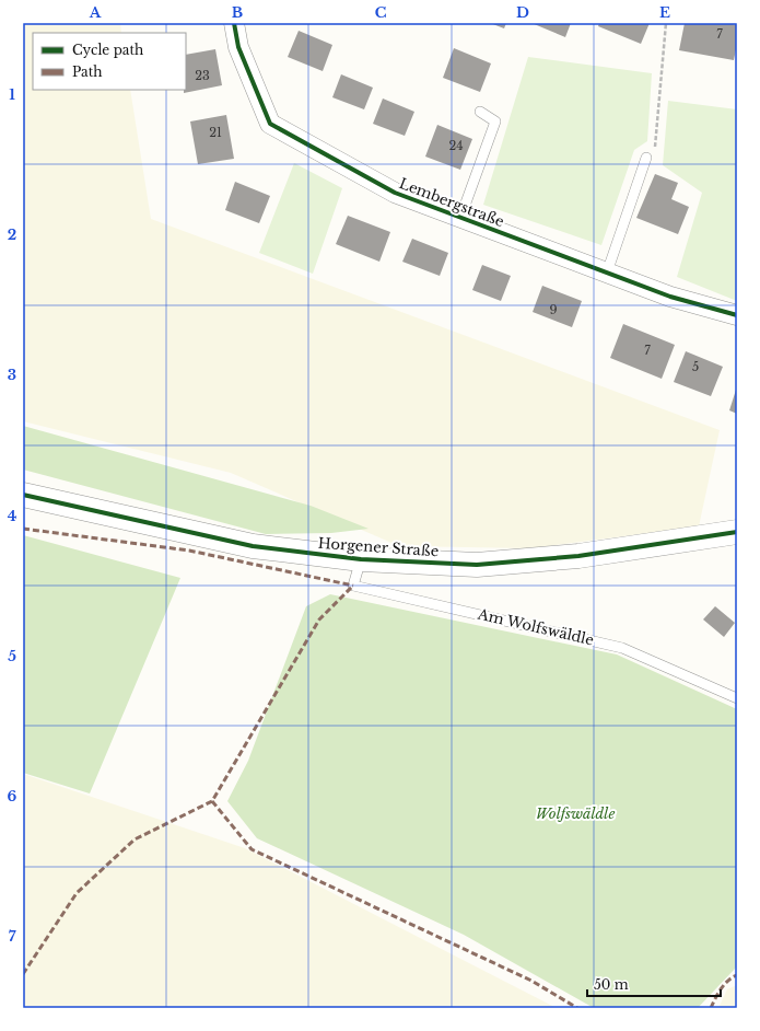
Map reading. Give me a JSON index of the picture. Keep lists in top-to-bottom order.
{
  "streets": {
    "street": ["Lembergstraße", "Horgener Straße"],
    "lane": ["Am Wolfswäldle"]
  },
  "crossings": [
    ["Horgener Straße", "Am Wolfswäldle"]
  ],
  "parks": ["Wolfswäldle"],
  "house_numbers": [
    "7",
    "23",
    "21",
    "24",
    "9",
    "7",
    "5"
  ],
  "legend": ["Cycle path", "Path"],
  "scale_bar": "50 m",
  "grid": {
    "columns": [
      "A",
      "B",
      "C",
      "D",
      "E"
    ],
    "rows": [
      "1",
      "2",
      "3",
      "4",
      "5",
      "6",
      "7"
    ]
  }
}
